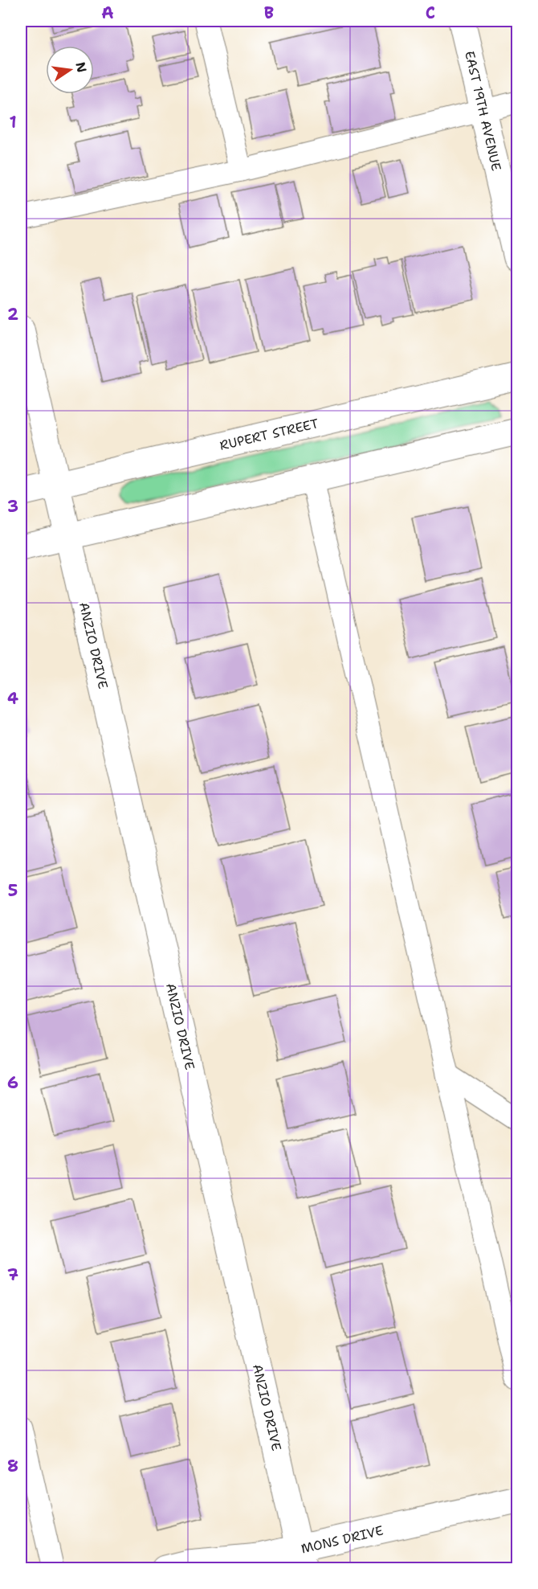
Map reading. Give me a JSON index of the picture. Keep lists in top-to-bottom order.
{
  "streets": {
    "street": [
      "EAST 19TH AVENUE",
      "RUPERT STREET",
      "ANZIO DRIVE",
      "MONS DRIVE"
    ]
  },
  "crossings": [
    ["RUPERT STREET", "ANZIO DRIVE"],
    ["ANZIO DRIVE", "MONS DRIVE"]
  ],
  "north": "right",
  "grid": {
    "columns": ["A", "B", "C"],
    "rows": [
      "1",
      "2",
      "3",
      "4",
      "5",
      "6",
      "7",
      "8"
    ]
  }
}
